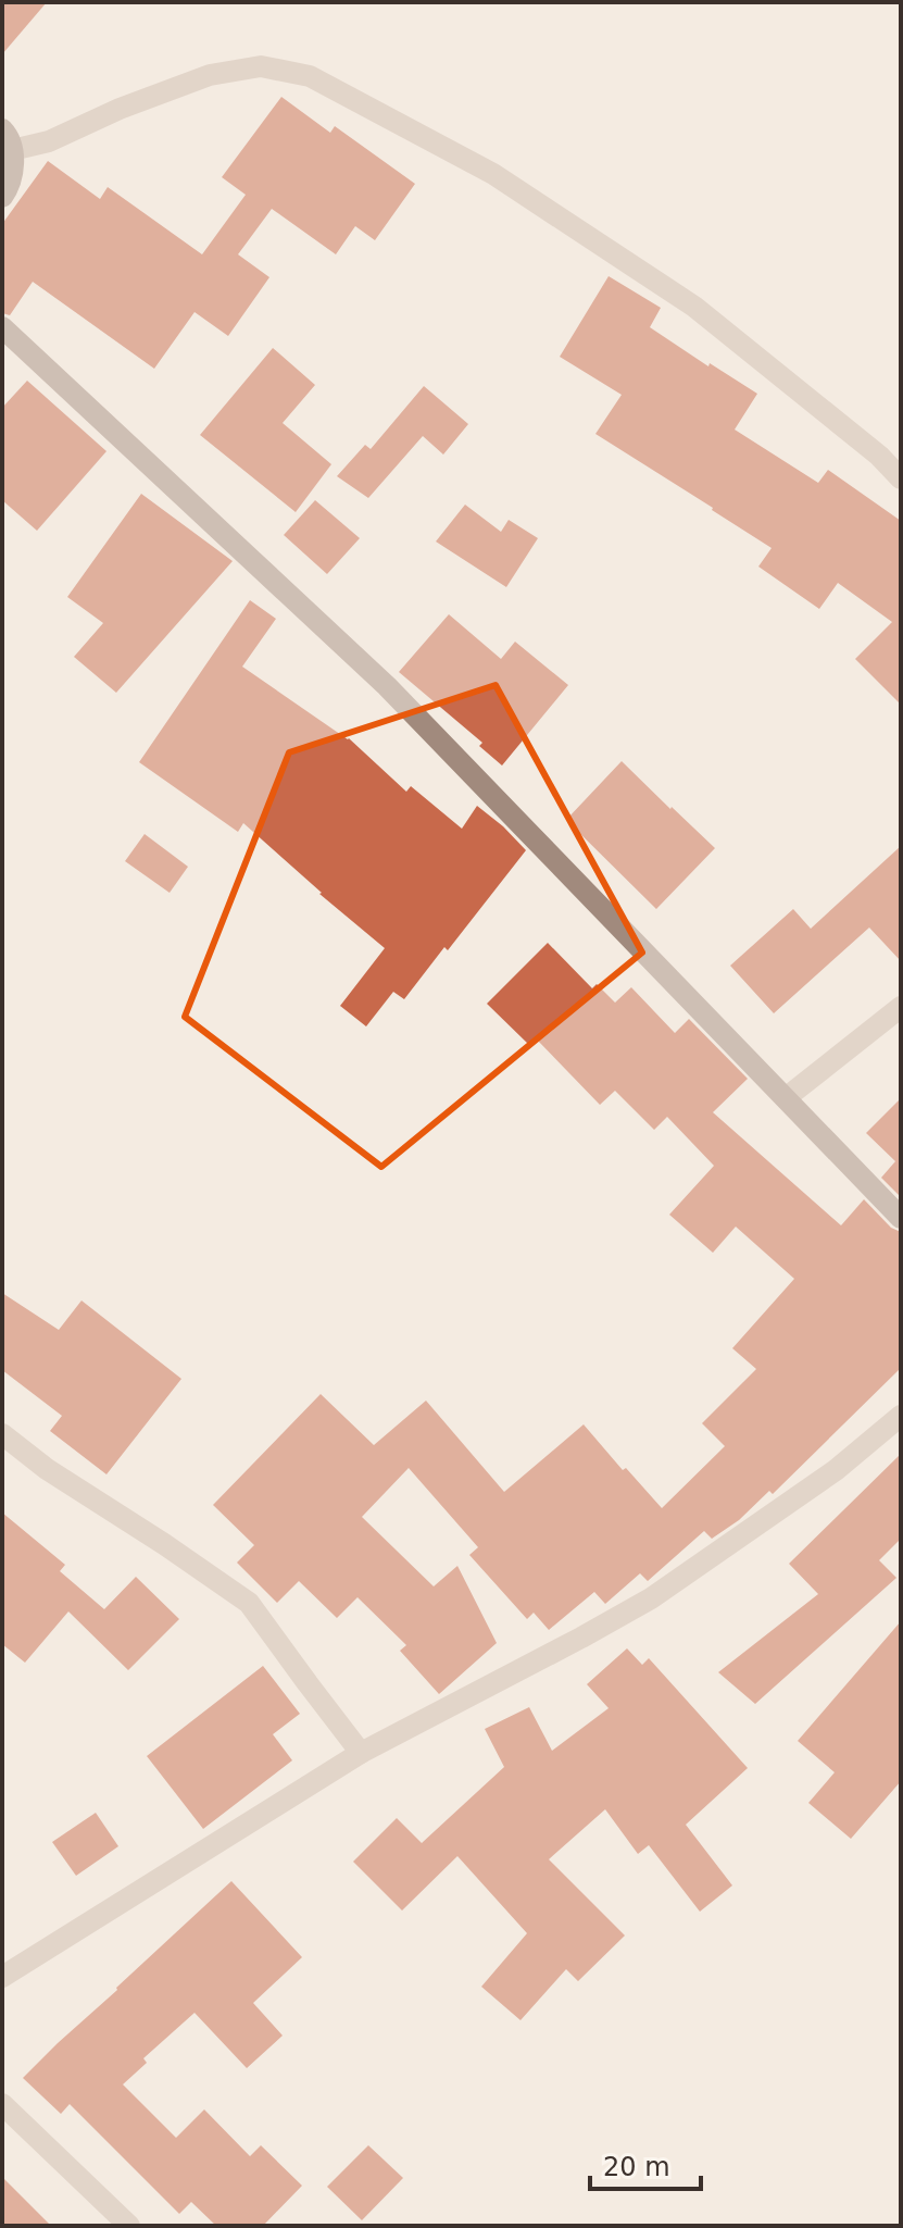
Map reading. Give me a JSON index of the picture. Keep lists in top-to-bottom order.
{
  "scale_bar": "20 m"
}
